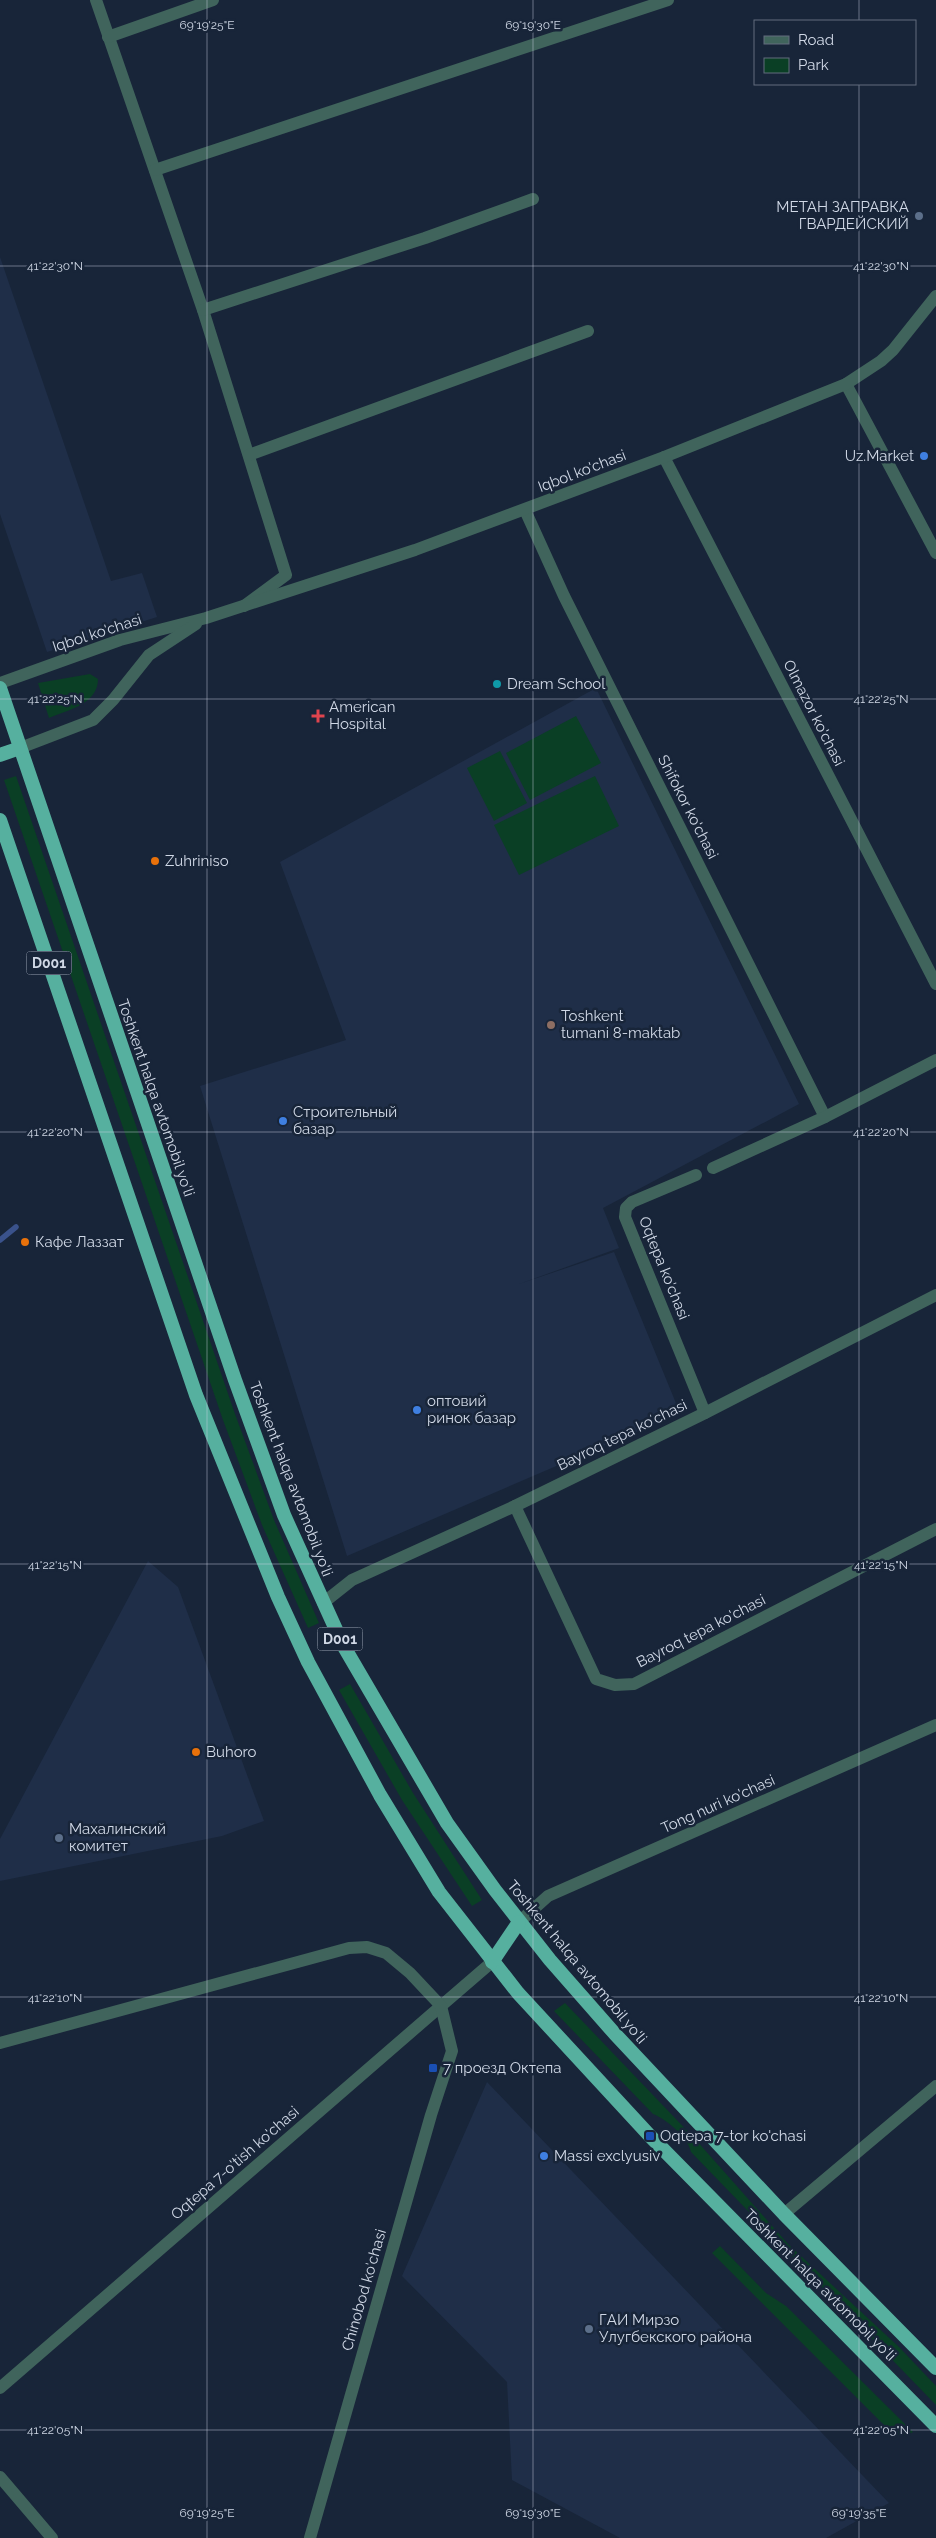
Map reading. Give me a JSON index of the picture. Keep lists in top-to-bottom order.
{
  "streets": {
    "highway": ["D001", "Toshkent halqa avtomobil yo'li"],
    "street": [
      "Iqbol ko'chasi",
      "Olmazor ko'chasi",
      "Shifokor ko'chasi",
      "Oqtepa ko'chasi",
      "Bayroq tepa koʻchasi",
      "Bayroq tepa ko'chasi",
      "Tong nuri ko'chasi",
      "Oqtepa 7-o'tish ko'chasi",
      "Chinobod ko'chasi"
    ]
  },
  "crossings": [
    ["Iqbol ko'chasi", "Olmazor ko'chasi"],
    ["Iqbol ko'chasi", "Shifokor ko'chasi"],
    ["Iqbol ko'chasi", "Toshkent halqa avtomobil yo'li"],
    ["Toshkent halqa avtomobil yo'li", "Bayroq tepa koʻchasi"],
    ["Toshkent halqa avtomobil yo'li", "Tong nuri ko'chasi"],
    ["Toshkent halqa avtomobil yo'li", "Oqtepa 7-o'tish ko'chasi"],
    ["Oqtepa ko'chasi", "Bayroq tepa koʻchasi"],
    ["Bayroq tepa koʻchasi", "Bayroq tepa ko'chasi"],
    ["Oqtepa 7-o'tish ko'chasi", "Chinobod ko'chasi"]
  ],
  "places": {
    "other": [
      "МЕТАН ЗАПРАВКА ГВАРДЕЙСКИЙ",
      "Uz.Market",
      "Dream School",
      "Zuhriniso",
      "Toshkent tumani 8-maktab",
      "Строительный базар",
      "Кафе Лаззат",
      "оптовий ринок базар",
      "Buhoro",
      "Махалинский комитет",
      "Massi exclyusiv",
      "ГАИ Мирзо Улугбекского района"
    ],
    "health": ["American Hospital"],
    "transit": ["7 проезд Октепа", "Oqtepa 7-tor ko'chasi"]
  },
  "legend": ["Road", "Park"],
  "coordinates": [
    "69°19'25\"E",
    "69°19'30\"E",
    "41°22'30\"N",
    "41°22'25\"N",
    "41°22'20\"N",
    "41°22'15\"N",
    "41°22'10\"N",
    "41°22'05\"N",
    "69°19'35\"E"
  ]
}
